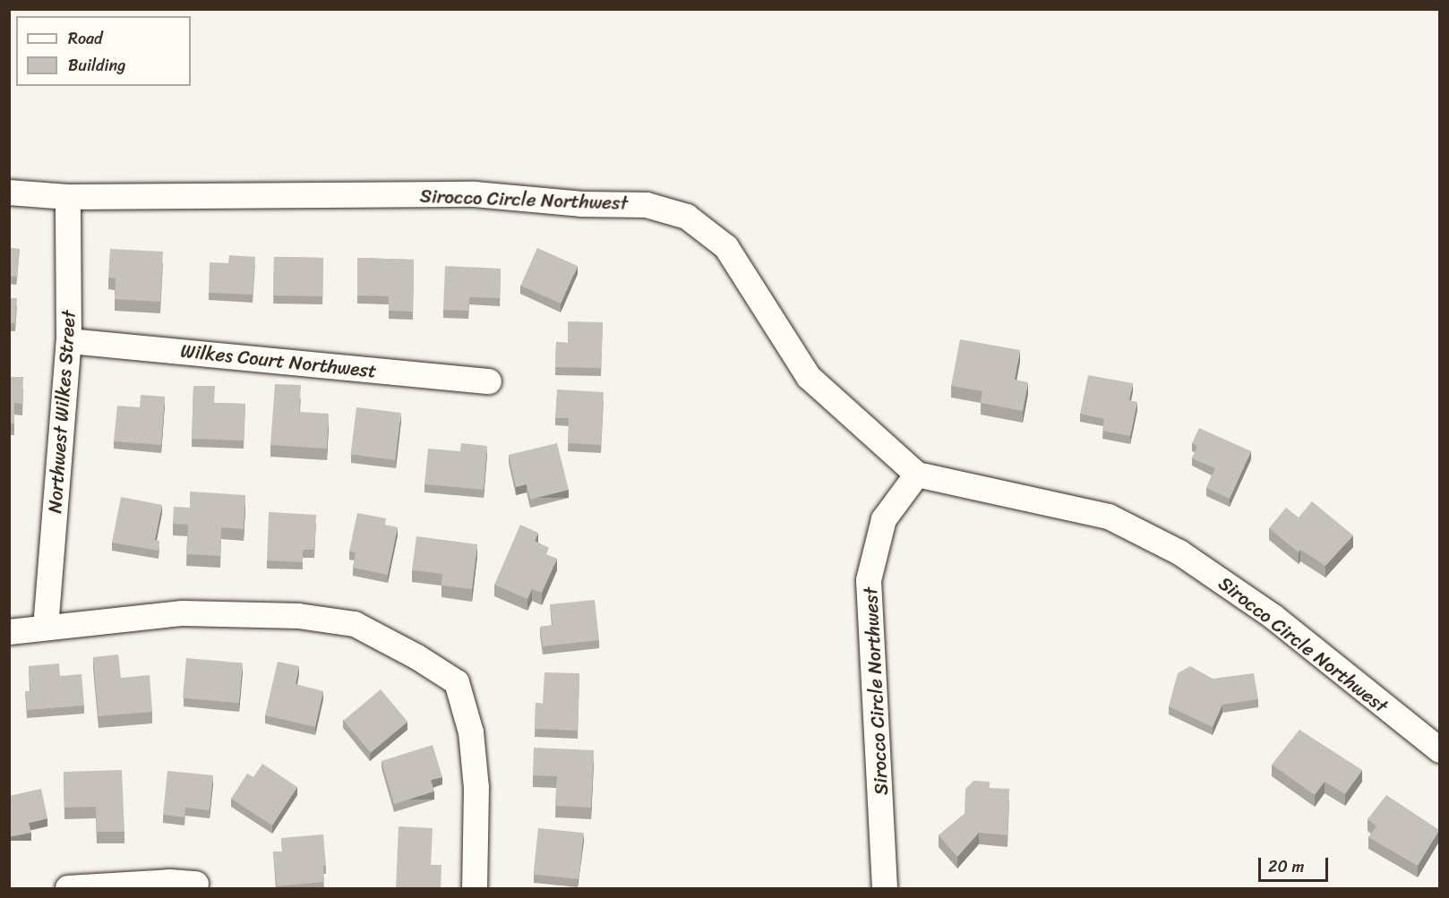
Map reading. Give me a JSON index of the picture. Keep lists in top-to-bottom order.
{
  "streets": {
    "street": ["Sirocco Circle Northwest", "Wilkes Court Northwest", "Northwest Wilkes Street"]
  },
  "crossings": [
    ["Sirocco Circle Northwest", "Northwest Wilkes Street"],
    ["Wilkes Court Northwest", "Northwest Wilkes Street"]
  ],
  "legend": ["Road", "Building"],
  "scale_bar": "20 m"
}
